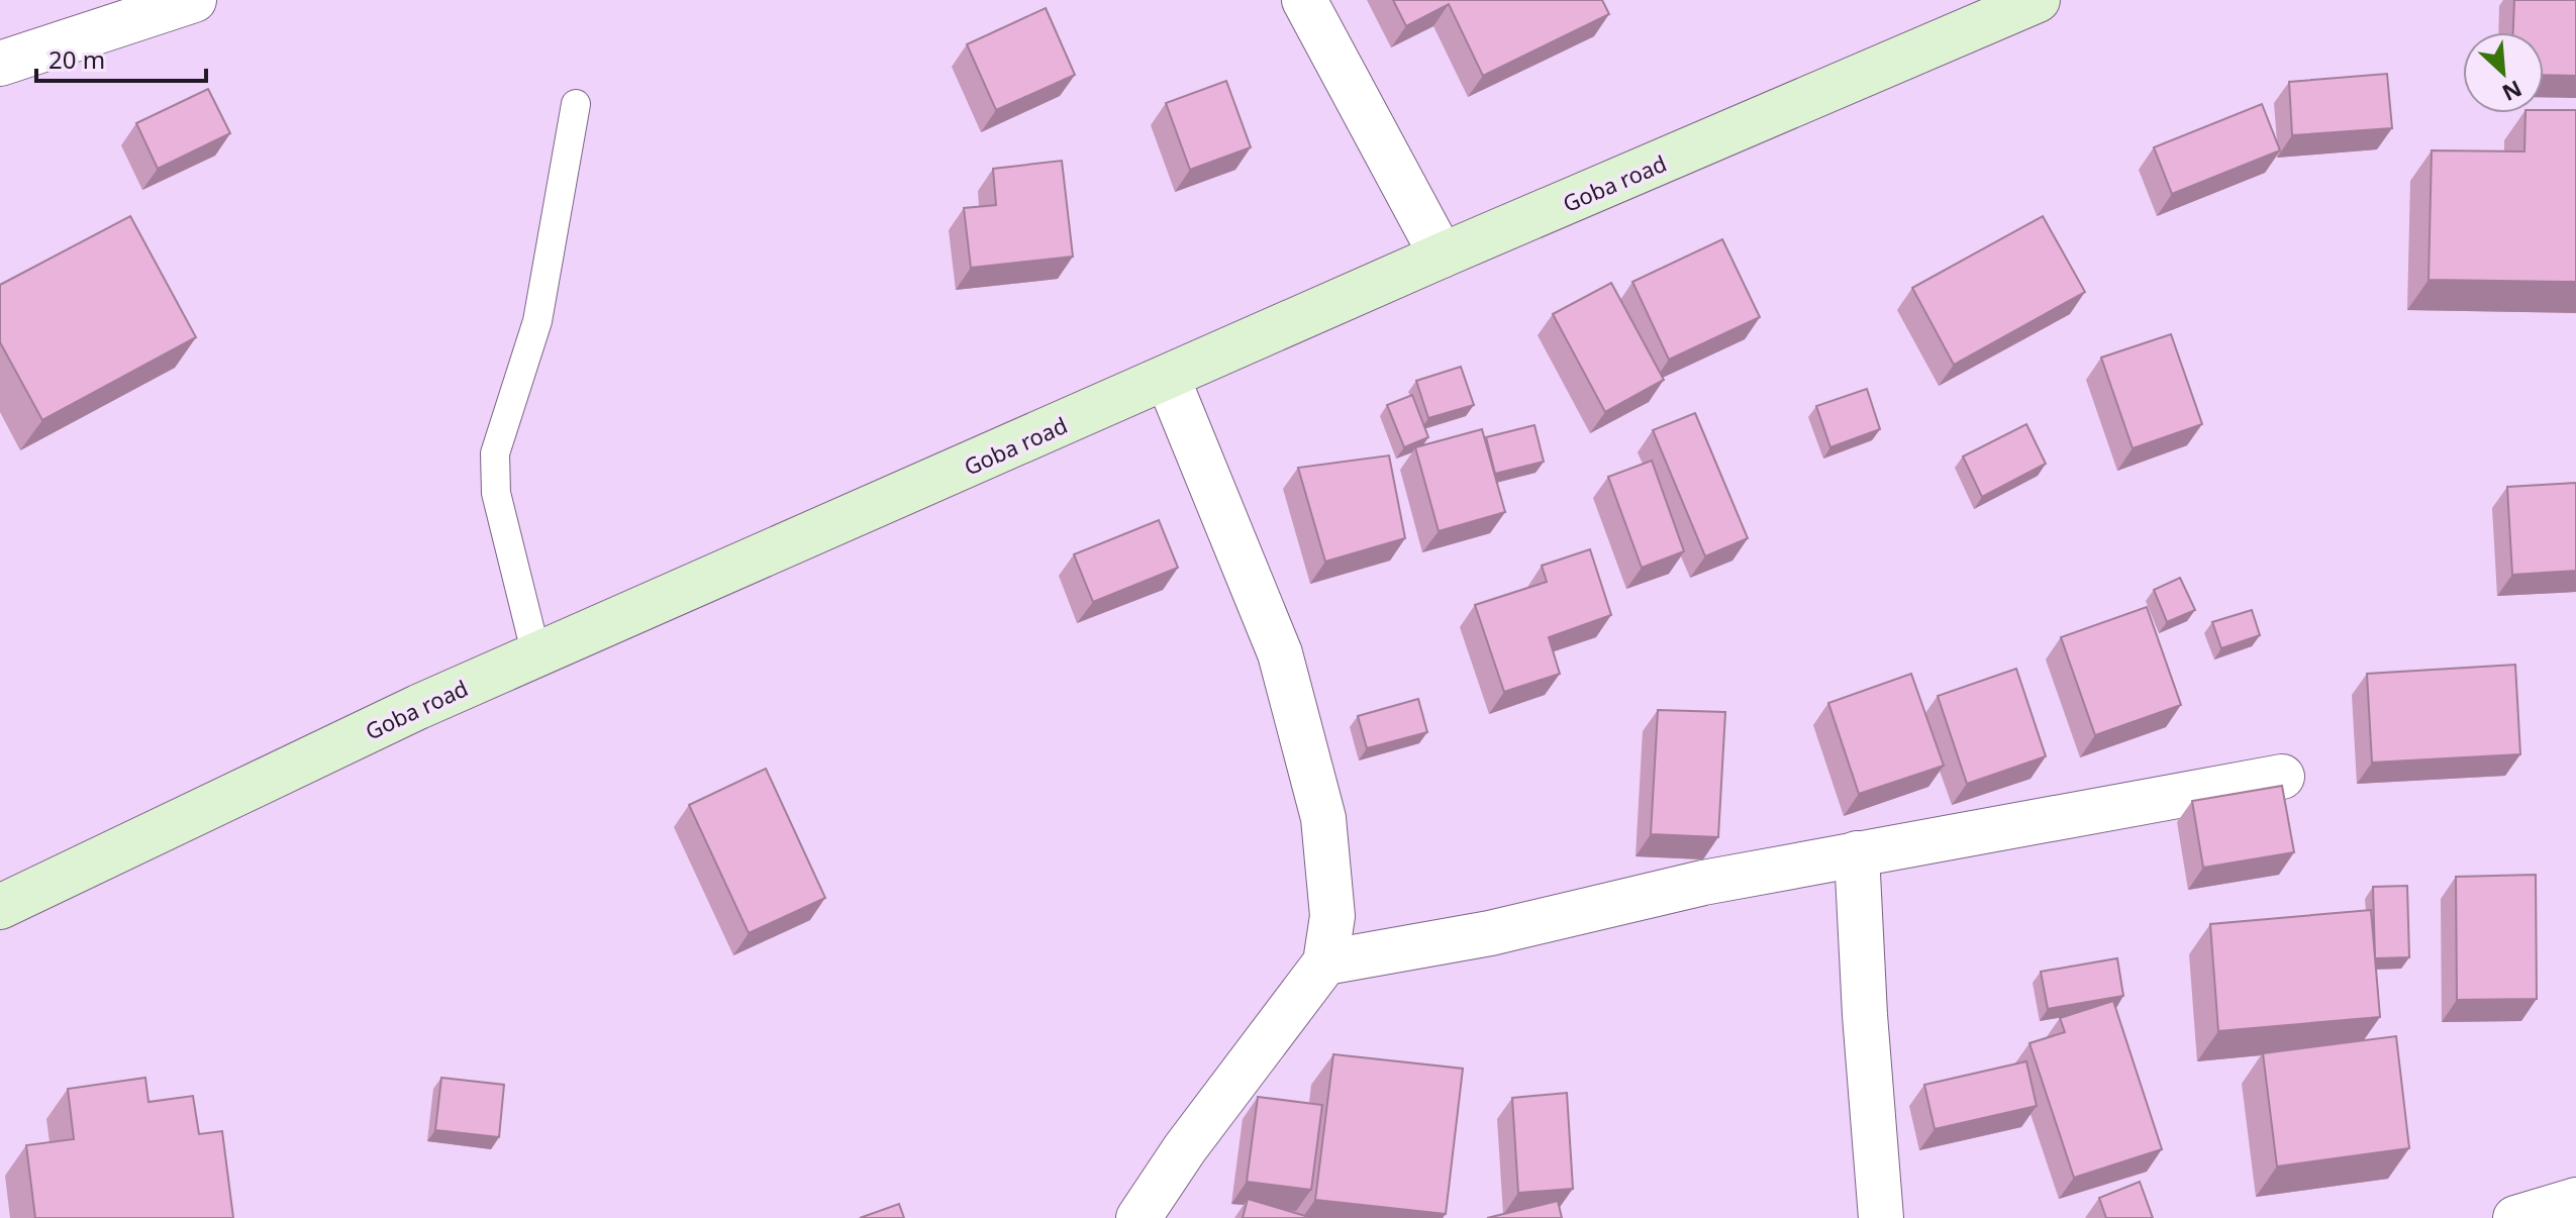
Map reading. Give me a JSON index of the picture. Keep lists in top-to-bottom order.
{
  "streets": {
    "street": ["Goba road"]
  },
  "scale_bar": "20 m",
  "north": "bottom right"
}
